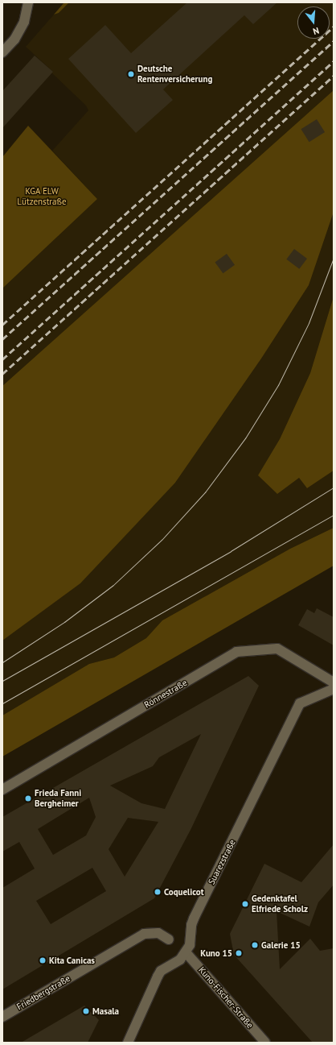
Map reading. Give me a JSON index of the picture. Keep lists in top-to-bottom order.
{
  "streets": {
    "street": [
      "Rönnestraße",
      "Suarezstraße",
      "Friedbergstraße",
      "Kuno-Fischer-Straße"
    ]
  },
  "crossings": [
    ["Rönnestraße", "Suarezstraße"],
    ["Suarezstraße", "Kuno-Fischer-Straße"]
  ],
  "parks": ["KGA ELW Lützenstraße"],
  "places": [
    "Deutsche Rentenversicherung",
    "Frieda Fanni Bergheimer",
    "Coquelicot",
    "Gedenktafel Elfriede Scholz",
    "Galerie 15",
    "Kuno 15",
    "Kita Canicas",
    "Masala"
  ],
  "north": "bottom"
}
